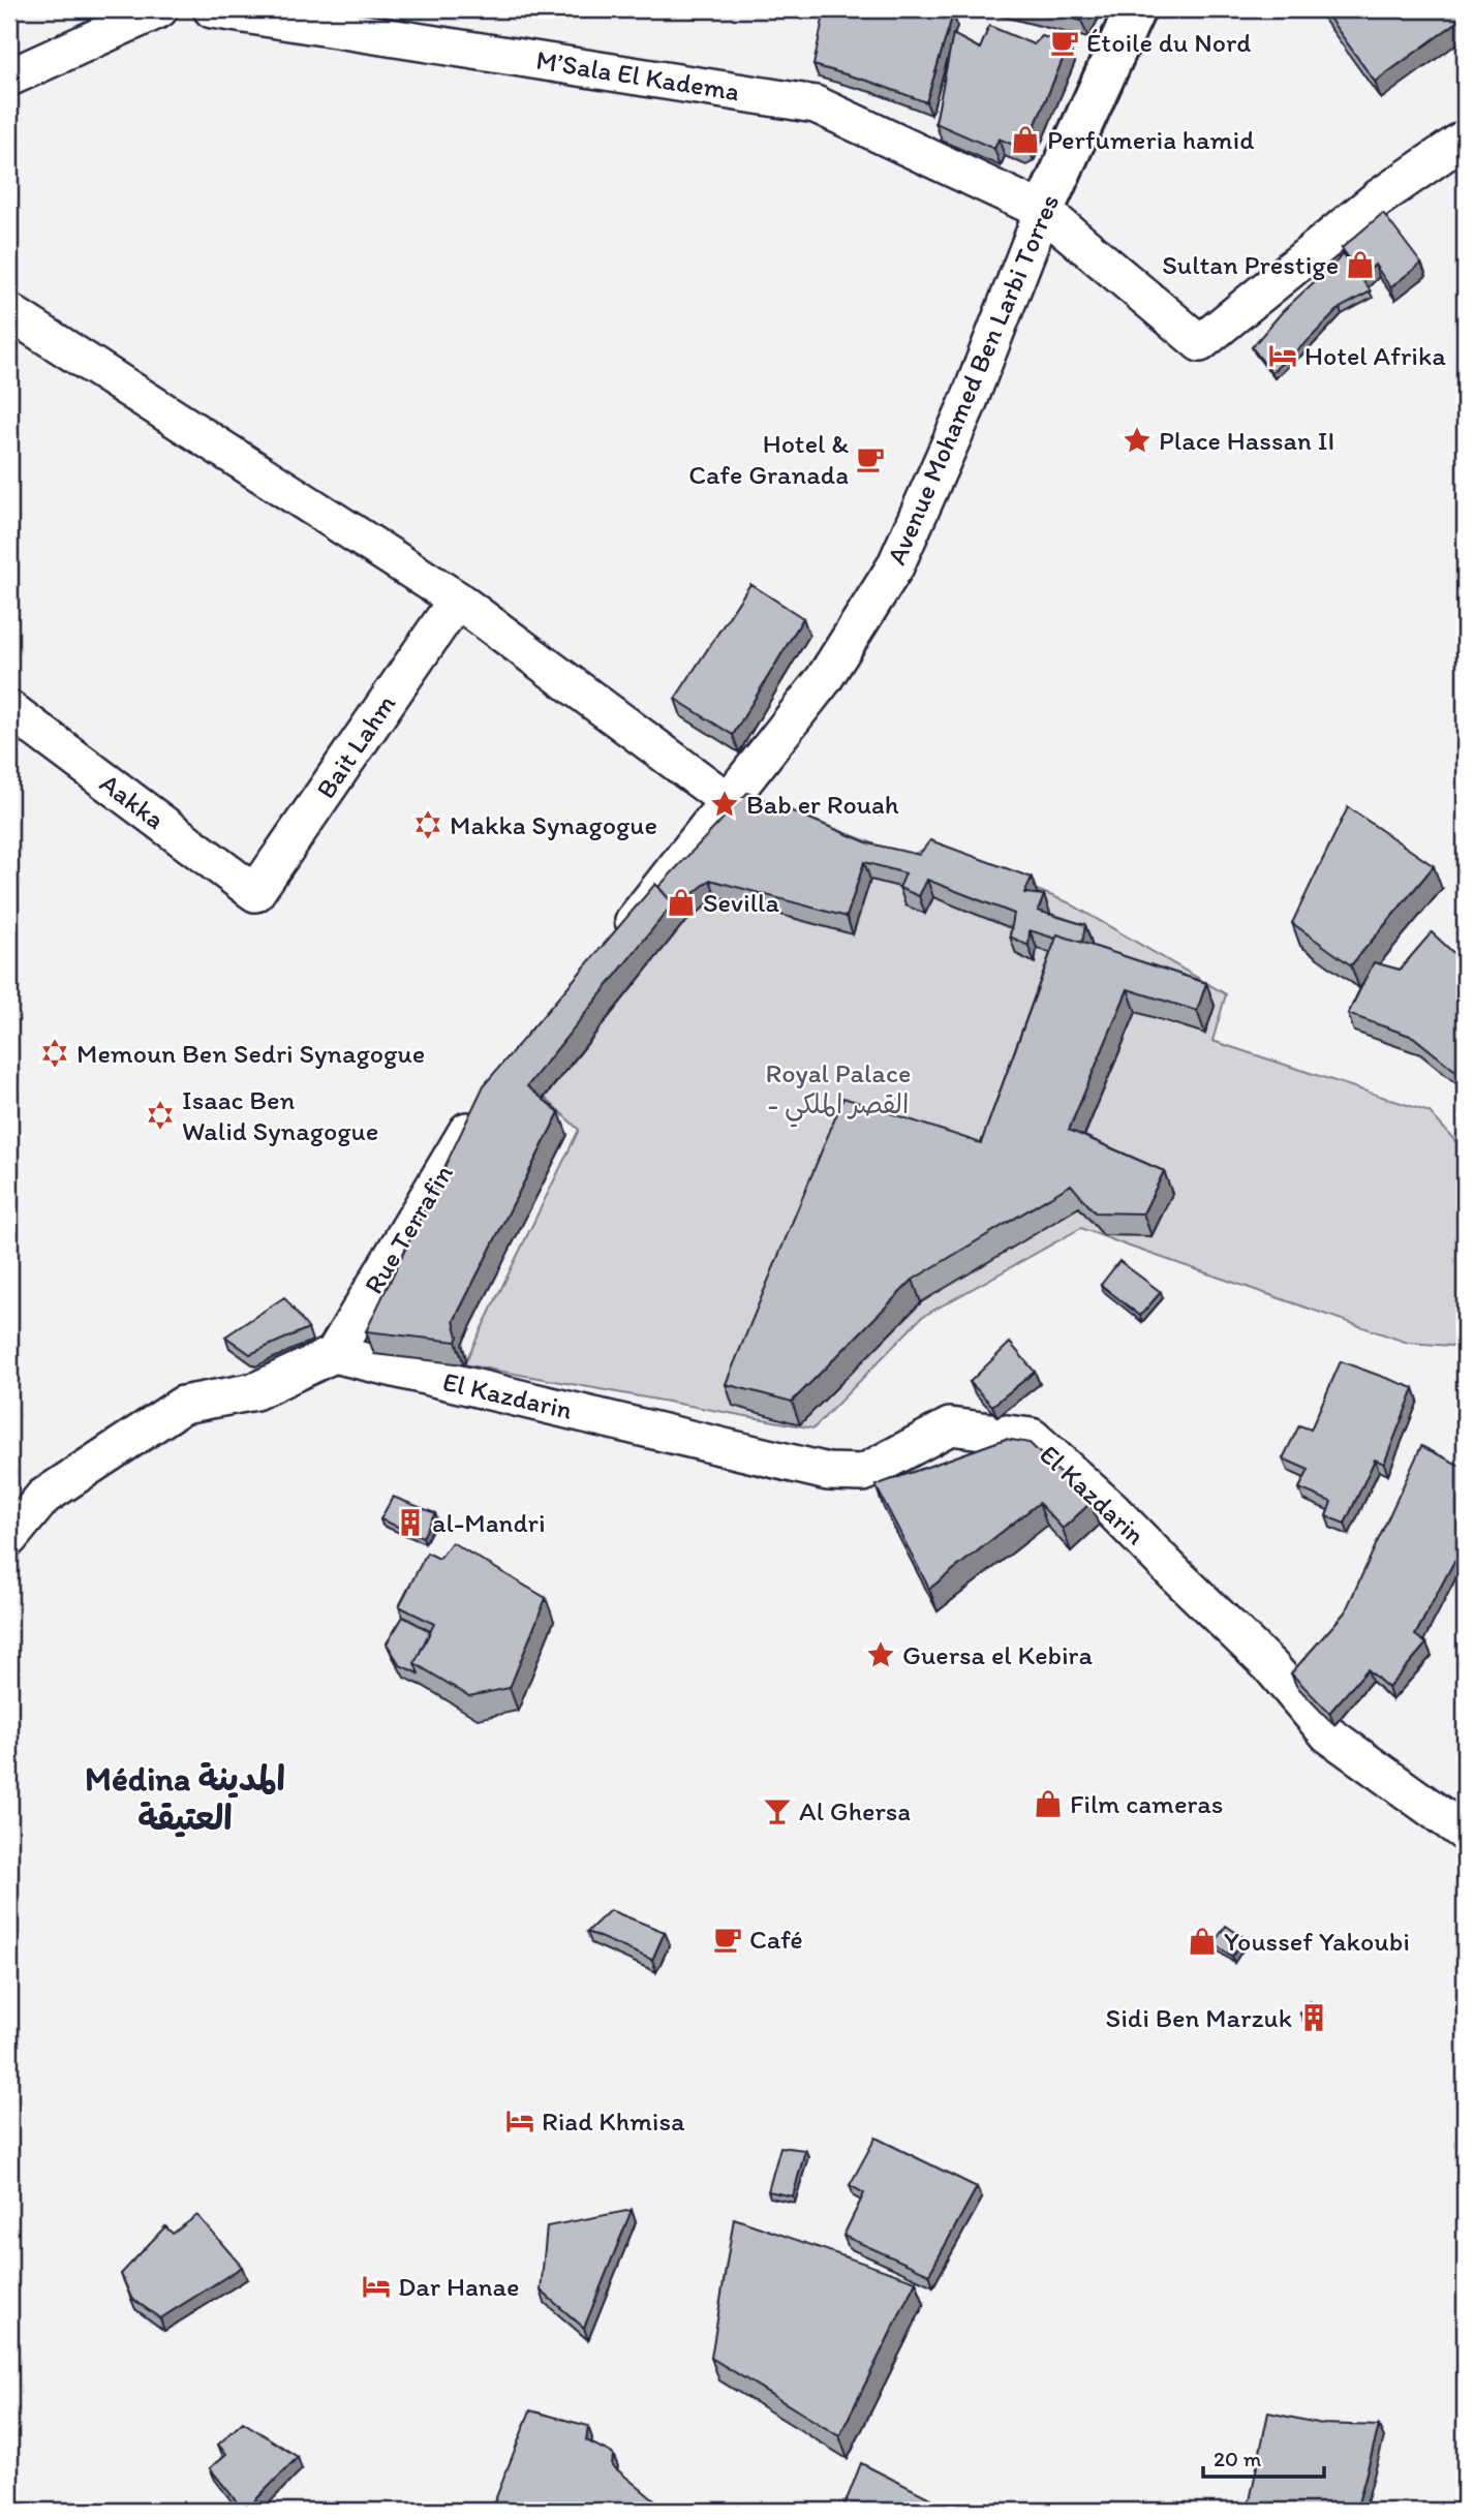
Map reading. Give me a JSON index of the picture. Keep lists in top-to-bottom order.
{
  "streets": {
    "street": [
      "M’Sala El Kadema",
      "Avenue Mohamed Ben Larbi Torres",
      "Bait Lahm",
      "Aakka",
      "Rue Terrafin",
      "El Kazdarin"
    ]
  },
  "crossings": [
    ["M’Sala El Kadema", "Avenue Mohamed Ben Larbi Torres"],
    ["Bait Lahm", "Aakka"],
    ["Rue Terrafin", "El Kazdarin"]
  ],
  "districts": ["Médina المدينة العتيقة"],
  "parks": ["Royal Palace - القصر الملكي"],
  "places": {
    "cafe": ["Étoile du Nord", "Hotel & Cafe Granada", "Café"],
    "shop": [
      "Perfumeria hamid",
      "Sultan Prestige",
      "Sevilla",
      "Film cameras",
      "Youssef Yakoubi"
    ],
    "hotel": ["Hotel Afrika", "Riad Khmisa", "Dar Hanae"],
    "place": ["Place Hassan II", "Bab er Rouah", "Guersa el Kebira"],
    "synagogue": ["Makka Synagogue", "Memoun Ben Sedri Synagogue", "Isaac Ben Walid Synagogue"],
    "building": ["al-Mandri", "Sidi Ben Marzuk"],
    "bar": ["Al Ghersa"]
  },
  "scale_bar": "20 m"
}
